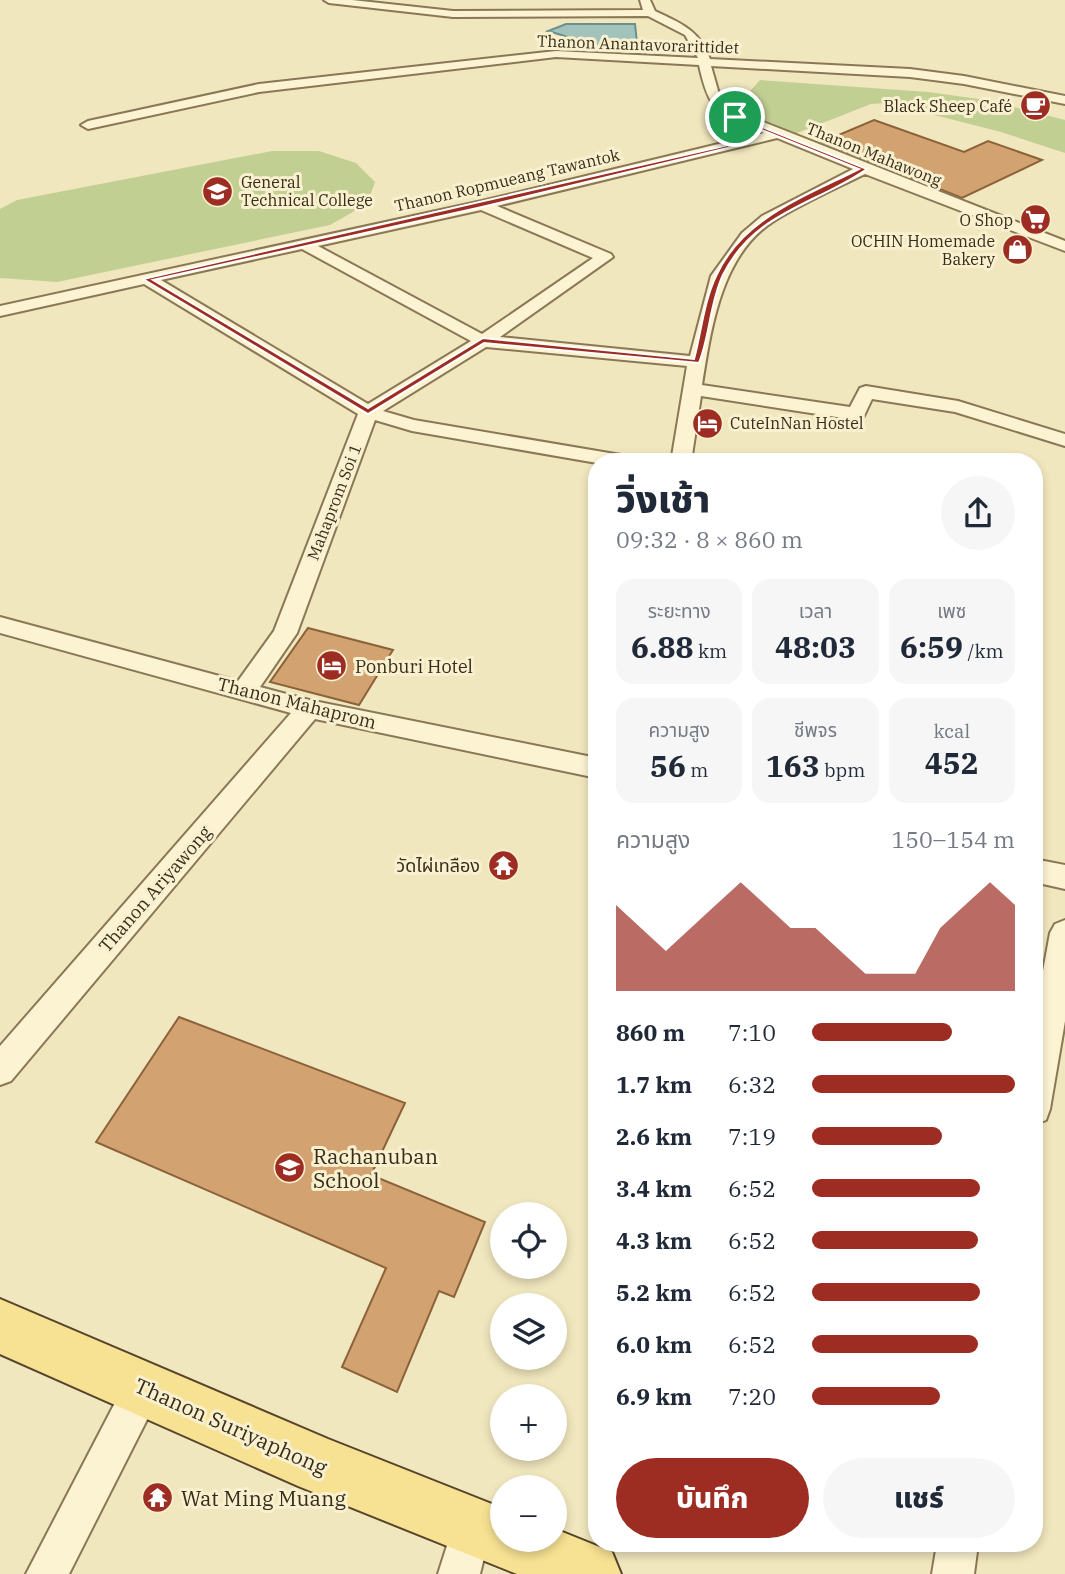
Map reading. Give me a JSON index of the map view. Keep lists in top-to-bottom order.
{
  "streets": {
    "main road": ["Thanon Suriyaphong"],
    "street": [
      "Thanon Anantavorarittidet",
      "Thanon Mahawong",
      "Thanon Ropmueang Tawantok",
      "Mahaprom Soi 1",
      "Thanon Mahaprom",
      "Thanon Ariyawong"
    ]
  },
  "crossings": [
    ["Thanon Anantavorarittidet", "Thanon Mahawong"],
    ["Thanon Mahawong", "Thanon Ropmueang Tawantok"],
    ["Mahaprom Soi 1", "Thanon Mahaprom"],
    ["Thanon Mahaprom", "Thanon Ariyawong"]
  ],
  "places": {
    "cafe": ["Black Sheep Café"],
    "school or university": ["General Technical College", "Rachanuban School"],
    "supermarket": ["O Shop"],
    "shop": ["OCHIN Homemade Bakery"],
    "hotel": ["CuteInNan Hostel", "Ponburi Hotel"],
    "temple": ["วัดไผ่เทลือง", "Wat Ming Muang"]
  },
  "page": {
    "heading": ["วิ่งเช้า", "09:32 · 8 × 860 m"],
    "stats": [
      ["ระยะทาง", "6.88 km"],
      ["เวลา", "48:03"],
      ["เพซ", "6:59 /km"],
      ["ความสูง", "56 m"],
      ["ชีพจร", "163 bpm"],
      ["kcal", "452"]
    ],
    "chart": ["ความสูง", "150–154 m"],
    "list": [
      {
        "name": "860 m",
        "note": "7:10"
      },
      {
        "name": "1.7 km",
        "note": "6:32"
      },
      {
        "name": "2.6 km",
        "note": "7:19"
      },
      {
        "name": "3.4 km",
        "note": "6:52"
      },
      {
        "name": "4.3 km",
        "note": "6:52"
      },
      {
        "name": "5.2 km",
        "note": "6:52"
      },
      {
        "name": "6.0 km",
        "note": "6:52"
      },
      {
        "name": "6.9 km",
        "note": "7:20"
      }
    ],
    "map_buttons": ["+", "−"],
    "buttons": ["บันทึก", "แชร์"]
  }
}
